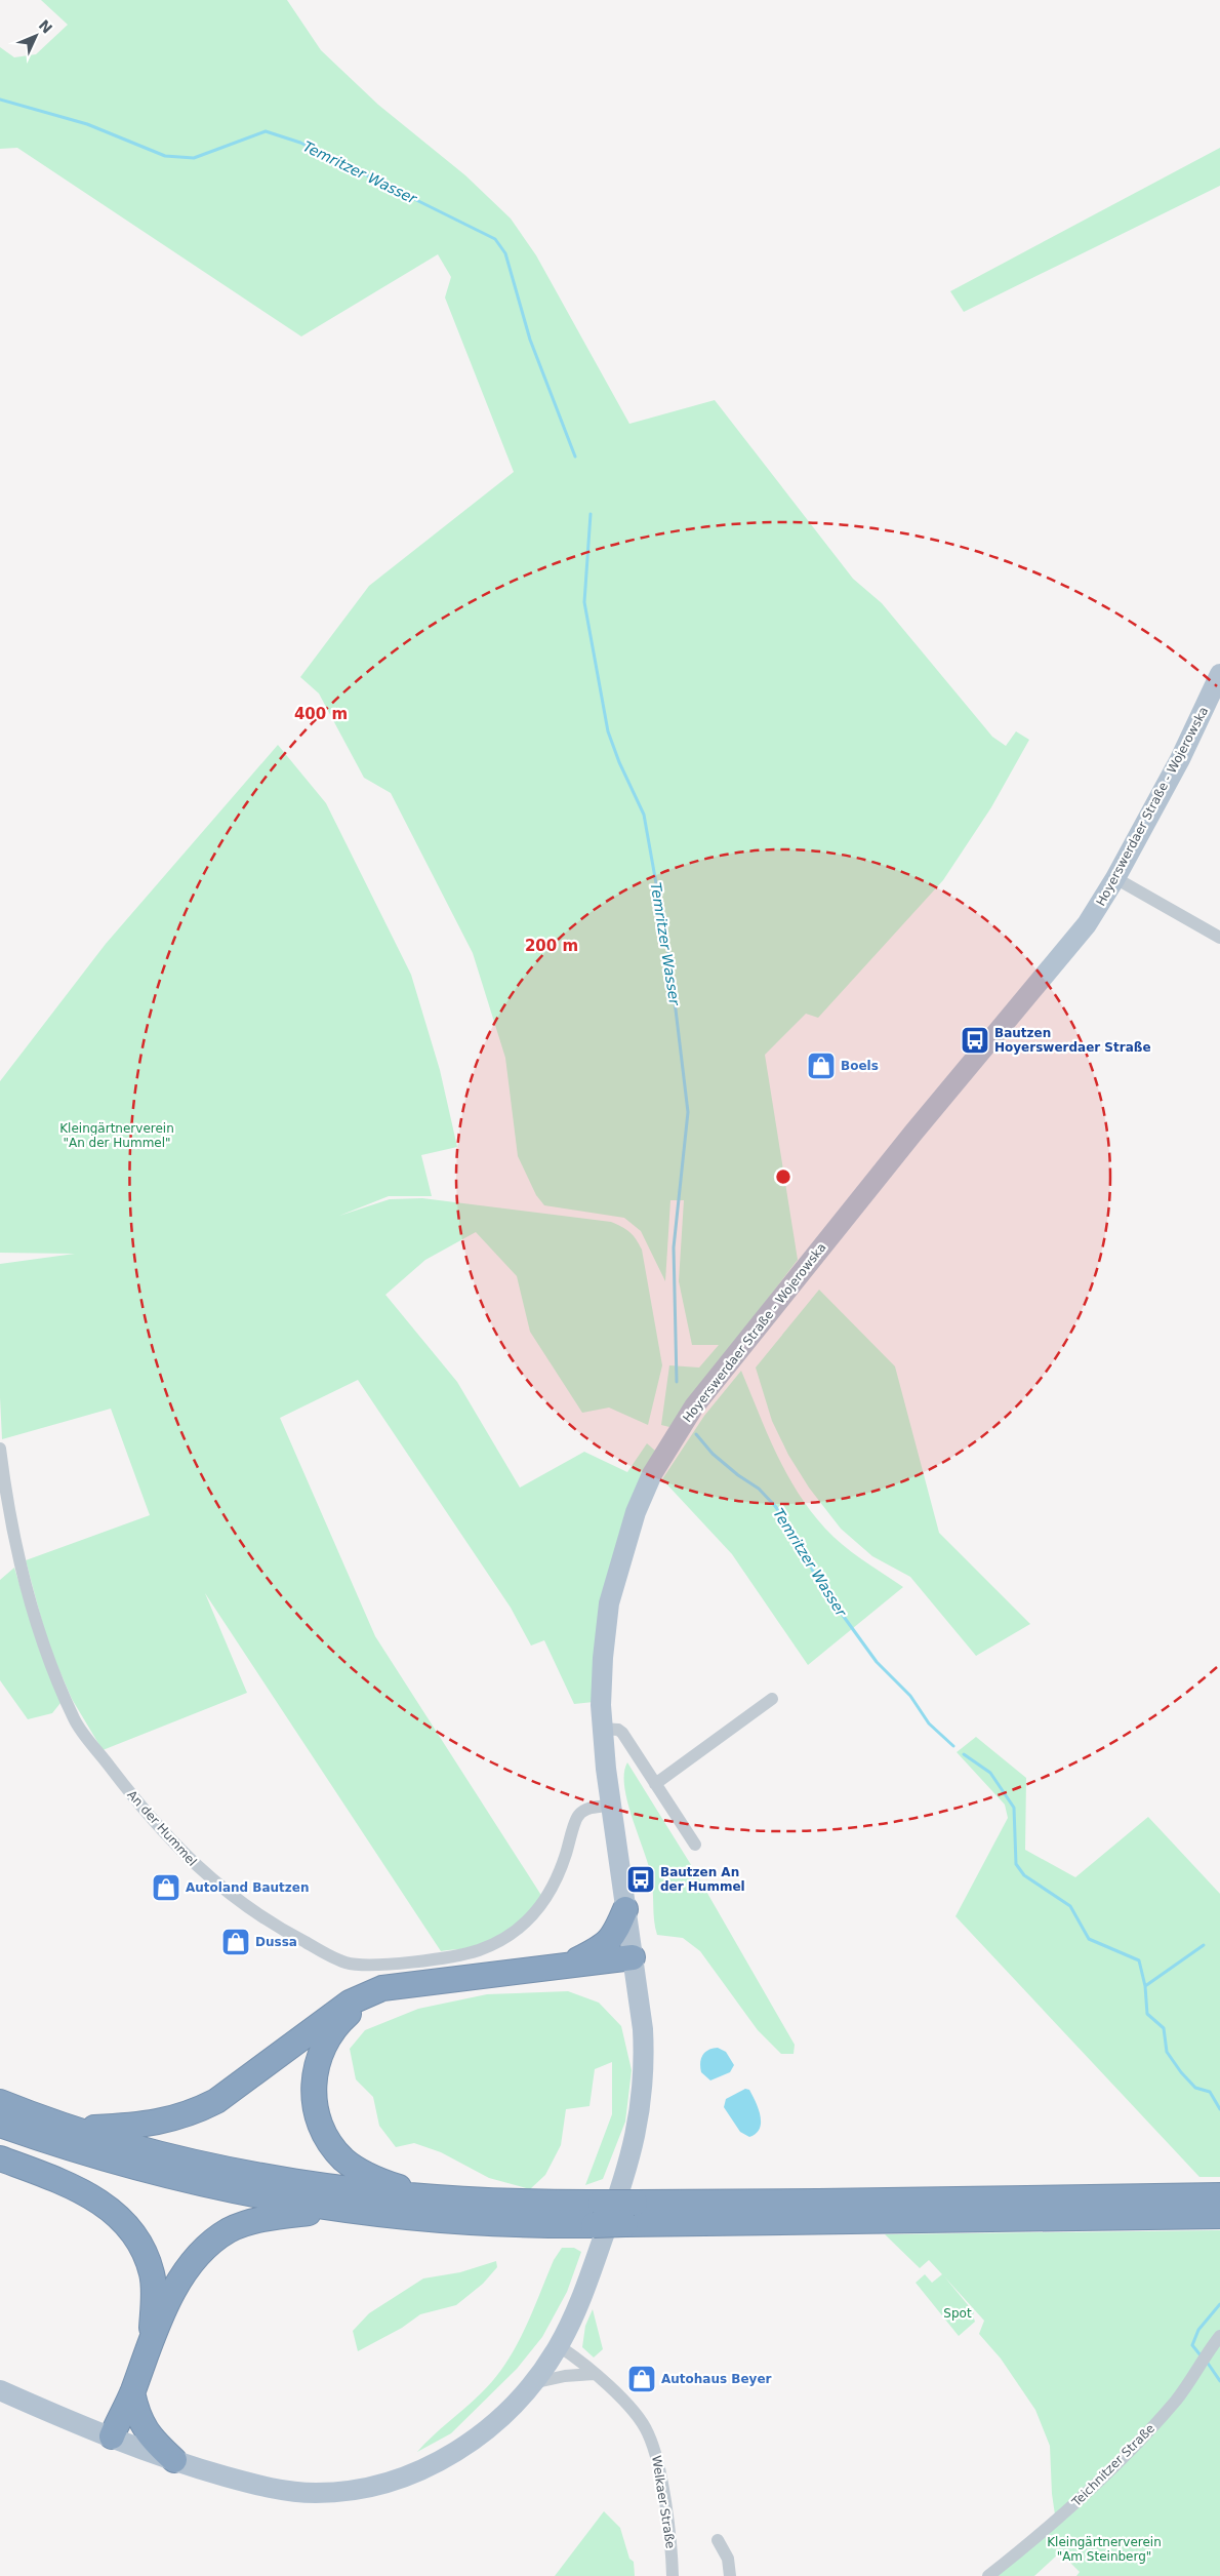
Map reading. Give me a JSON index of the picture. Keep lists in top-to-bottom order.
{
  "streets": {
    "main road": ["Hoyerswerdaer Straße - Wojerowska"],
    "street": ["An der Hummel", "Teichnitzer Straße", "Welkaer Straße"]
  },
  "crossings": [
    ["Hoyerswerdaer Straße - Wojerowska", "An der Hummel"],
    ["Hoyerswerdaer Straße - Wojerowska", "Welkaer Straße"]
  ],
  "water": ["Temritzer Wasser"],
  "parks": ["Kleingärtnerverein \"An der Hummel\"", "Spot", "Kleingärtnerverein \"Am Steinberg\""],
  "places": {
    "bus stop": ["Bautzen Hoyerswerdaer Straße", "Bautzen An der Hummel"],
    "shop": [
      "Boels",
      "Autoland Bautzen",
      "Dussa",
      "Autohaus Beyer"
    ]
  },
  "north": "top right",
  "rings": ["400 m", "200 m"]
}
